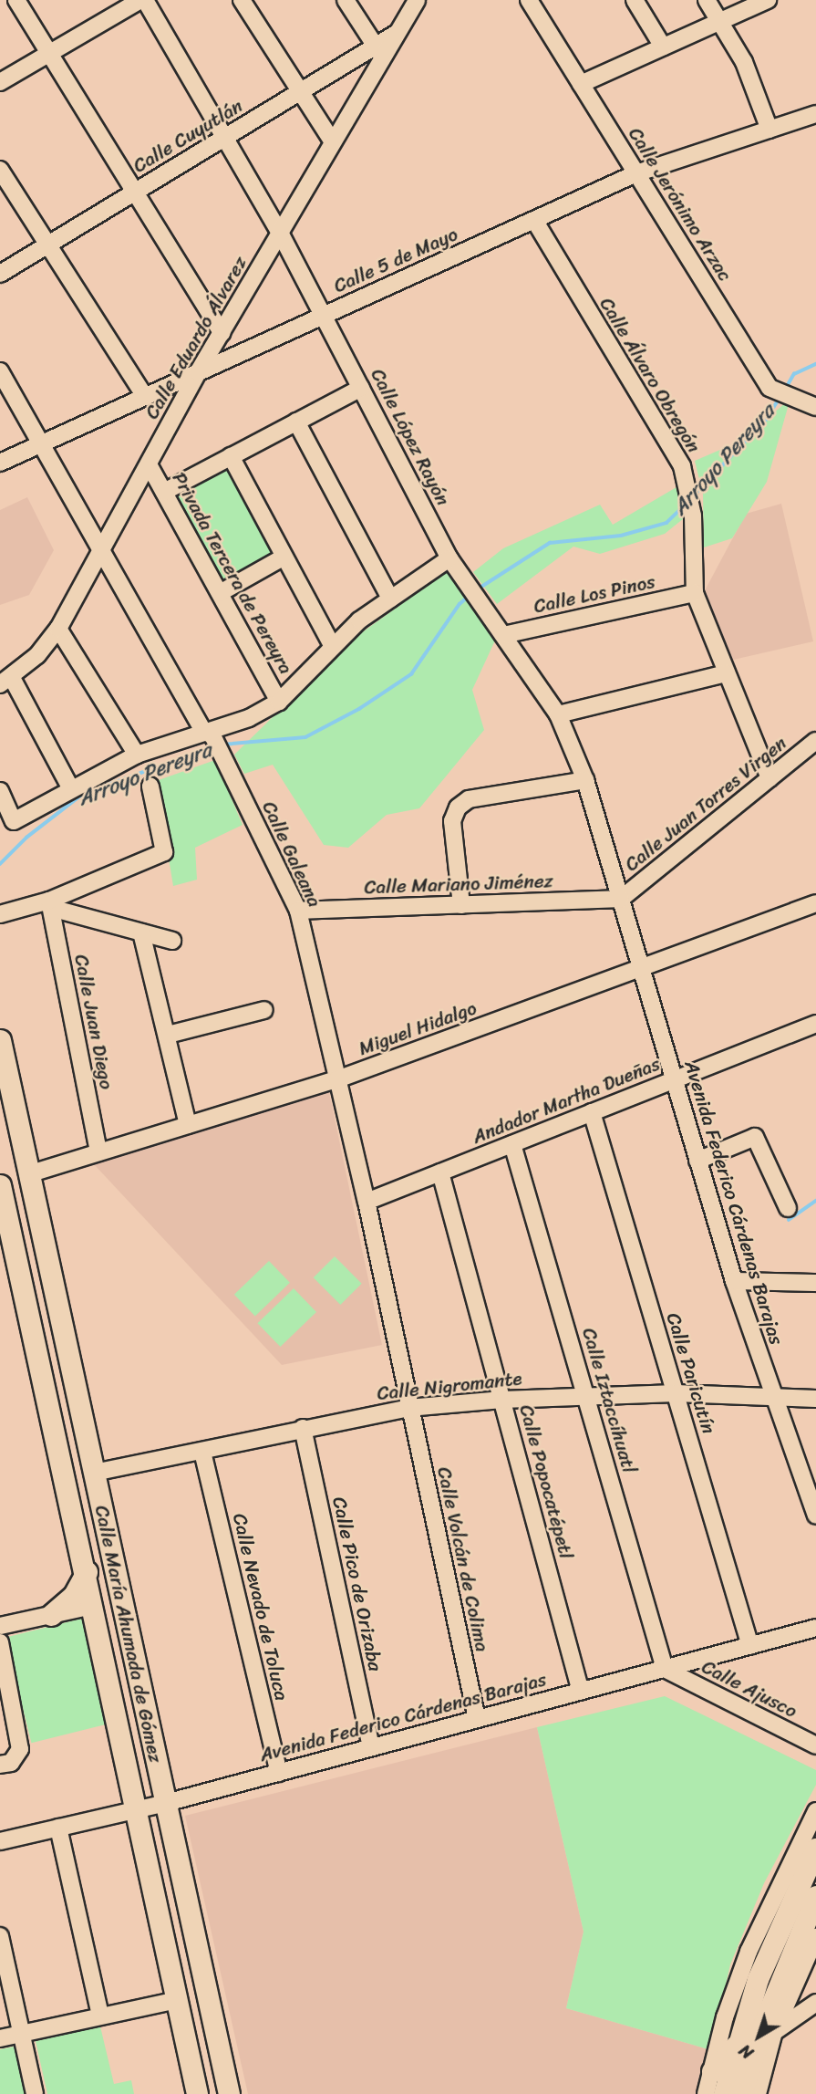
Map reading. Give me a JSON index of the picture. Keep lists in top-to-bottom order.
{
  "streets": {
    "main road": ["Calle María Ahumada de Gómez"],
    "street": [
      "Calle Cuyutlán",
      "Calle Jerónimo Arzac",
      "Calle 5 de Mayo",
      "Calle Eduardo Álvarez",
      "Calle Álvaro Obregón",
      "Calle López Rayón",
      "Privada Tercera de Pereyra",
      "Calle Los Pinos",
      "Calle Juan Torres Virgen",
      "Calle Galeana",
      "Calle Mariano Jiménez",
      "Calle Juan Diego",
      "Miguel Hidalgo",
      "Andador Martha Dueñas",
      "Avenida Federico Cárdenas Barajas",
      "Calle Paricutín",
      "Calle Nigromante",
      "Calle Iztaccíhuatl",
      "Calle Popocatépetl",
      "Calle Volcán de Colima",
      "Calle Pico de Orizaba",
      "Calle Nevado de Toluca",
      "Calle Ajusco"
    ]
  },
  "crossings": [
    ["Calle Cuyutlán", "Calle Eduardo Álvarez"],
    ["Calle Cuyutlán", "Calle López Rayón"],
    ["Calle Jerónimo Arzac", "Calle 5 de Mayo"],
    ["Calle 5 de Mayo", "Calle Eduardo Álvarez"],
    ["Calle 5 de Mayo", "Calle Álvaro Obregón"],
    ["Calle 5 de Mayo", "Calle López Rayón"],
    ["Calle 5 de Mayo", "Calle Galeana"],
    ["Calle Eduardo Álvarez", "Calle López Rayón"],
    ["Calle Eduardo Álvarez", "Privada Tercera de Pereyra"],
    ["Calle Eduardo Álvarez", "Calle Galeana"],
    ["Calle Álvaro Obregón", "Calle Los Pinos"],
    ["Calle Álvaro Obregón", "Calle Juan Torres Virgen"],
    ["Calle López Rayón", "Calle Los Pinos"],
    ["Calle López Rayón", "Calle Juan Torres Virgen"],
    ["Calle López Rayón", "Calle Mariano Jiménez"],
    ["Calle López Rayón", "Avenida Federico Cárdenas Barajas"],
    ["Calle Juan Torres Virgen", "Calle Mariano Jiménez"],
    ["Calle Juan Torres Virgen", "Avenida Federico Cárdenas Barajas"],
    ["Calle Galeana", "Calle Mariano Jiménez"],
    ["Calle Galeana", "Miguel Hidalgo"],
    ["Calle Galeana", "Andador Martha Dueñas"],
    ["Calle Galeana", "Calle Nigromante"],
    ["Calle Galeana", "Calle Volcán de Colima"],
    ["Calle Mariano Jiménez", "Avenida Federico Cárdenas Barajas"],
    ["Calle Juan Diego", "Miguel Hidalgo"],
    ["Miguel Hidalgo", "Avenida Federico Cárdenas Barajas"],
    ["Miguel Hidalgo", "Calle María Ahumada de Gómez"],
    ["Andador Martha Dueñas", "Avenida Federico Cárdenas Barajas"],
    ["Andador Martha Dueñas", "Calle Paricutín"],
    ["Andador Martha Dueñas", "Calle Iztaccíhuatl"],
    ["Andador Martha Dueñas", "Calle Popocatépetl"],
    ["Avenida Federico Cárdenas Barajas", "Calle Paricutín"],
    ["Avenida Federico Cárdenas Barajas", "Calle Nigromante"],
    ["Avenida Federico Cárdenas Barajas", "Calle Iztaccíhuatl"],
    ["Avenida Federico Cárdenas Barajas", "Calle Popocatépetl"],
    ["Avenida Federico Cárdenas Barajas", "Calle Volcán de Colima"],
    ["Avenida Federico Cárdenas Barajas", "Calle Pico de Orizaba"],
    ["Avenida Federico Cárdenas Barajas", "Calle Nevado de Toluca"],
    ["Avenida Federico Cárdenas Barajas", "Calle María Ahumada de Gómez"],
    ["Avenida Federico Cárdenas Barajas", "Calle Ajusco"],
    ["Calle Paricutín", "Calle Nigromante"],
    ["Calle Nigromante", "Calle Iztaccíhuatl"],
    ["Calle Nigromante", "Calle Popocatépetl"],
    ["Calle Nigromante", "Calle Volcán de Colima"],
    ["Calle Nigromante", "Calle Pico de Orizaba"],
    ["Calle Nigromante", "Calle Nevado de Toluca"],
    ["Calle Nigromante", "Calle María Ahumada de Gómez"],
    ["Calle Iztaccíhuatl", "Calle Ajusco"]
  ],
  "water": ["Arroyo Pereyra"],
  "north": "bottom left"
}
